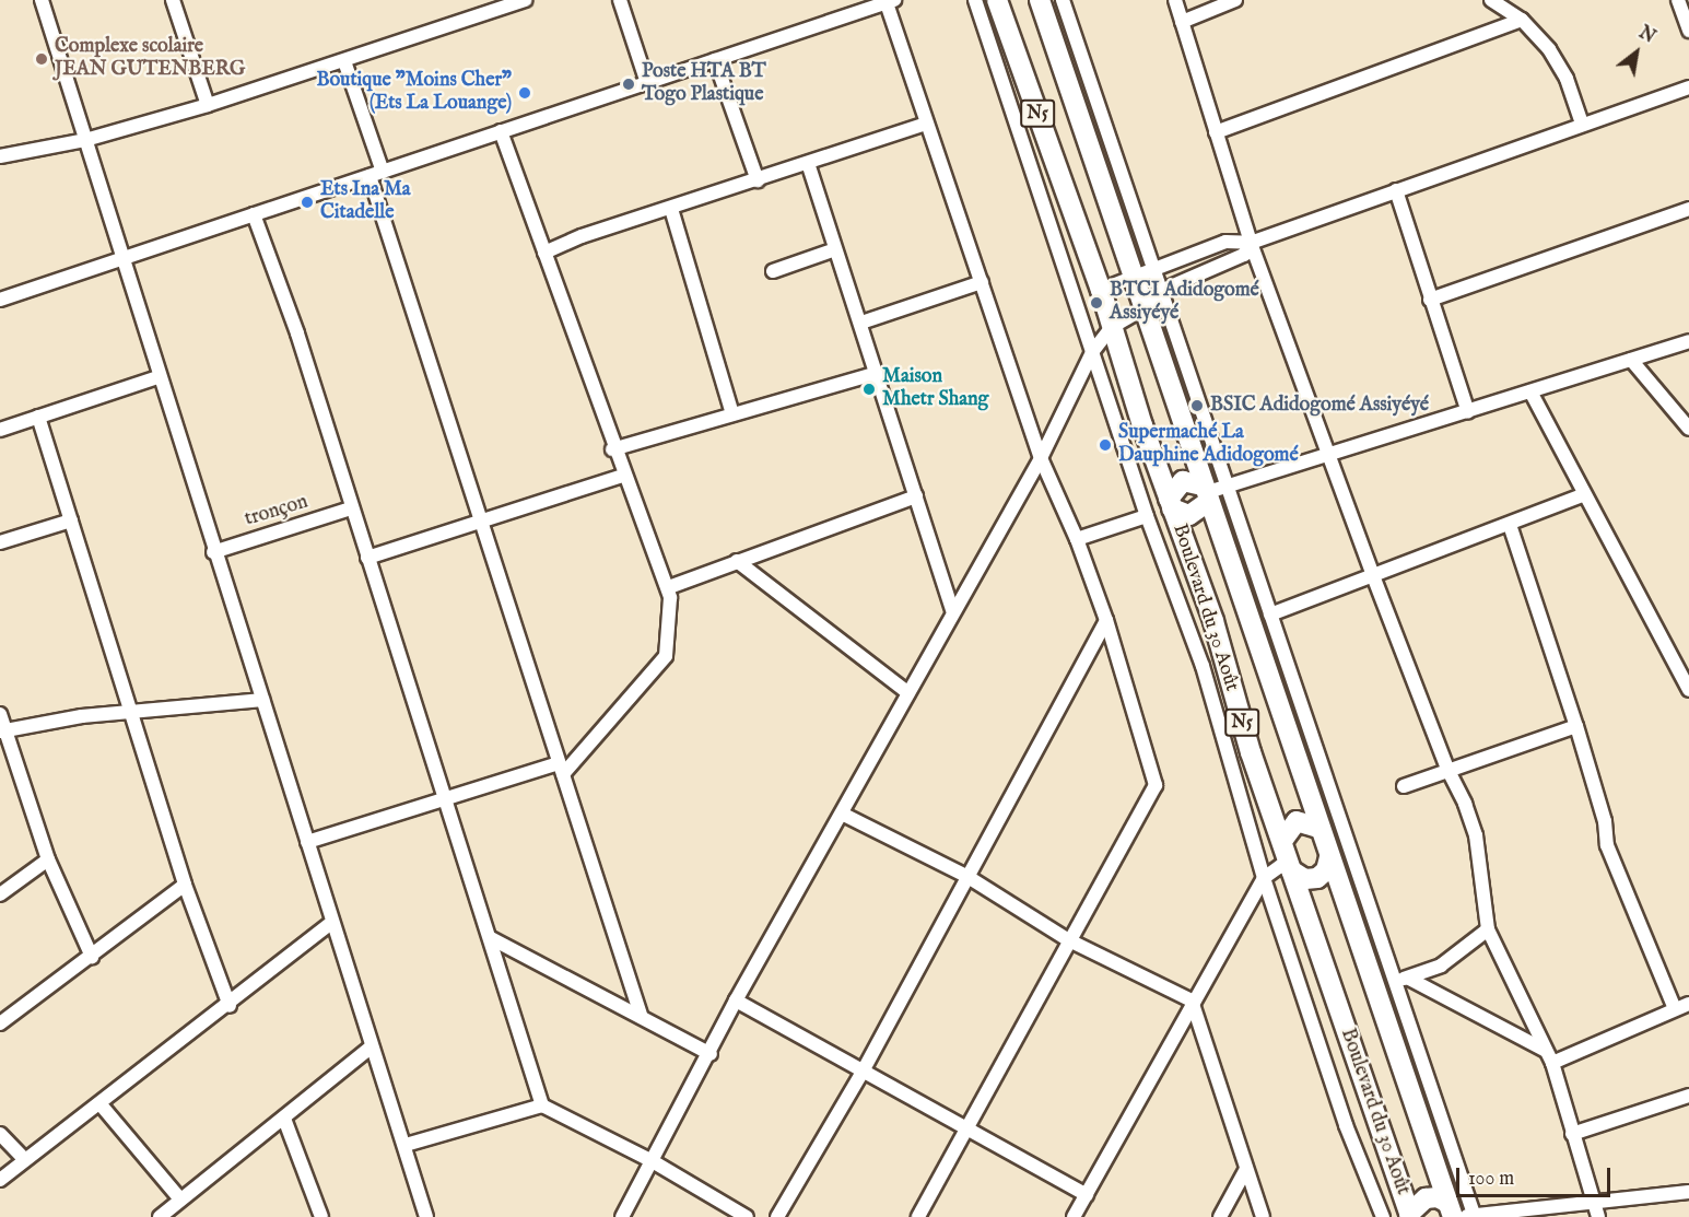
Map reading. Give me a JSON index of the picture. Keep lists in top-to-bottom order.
{
  "streets": {
    "highway": ["N5", "Boulevard du 30 Août"],
    "street": ["tronçon"]
  },
  "places": [
    "Complexe scolaire JEAN GUTENBERG",
    "Poste HTA BT Togo Plastique",
    "Boutique \"Moins Cher\" (Ets La Louange)",
    "Ets Ina Ma Citadelle",
    "BTCI Adidogomé Assiyéyé",
    "Maison Mhetr Shang",
    "BSIC Adidogomé Assiyéyé",
    "Supermaché La Dauphine Adidogomé"
  ],
  "scale_bar": "100 m",
  "north": "top right"
}
